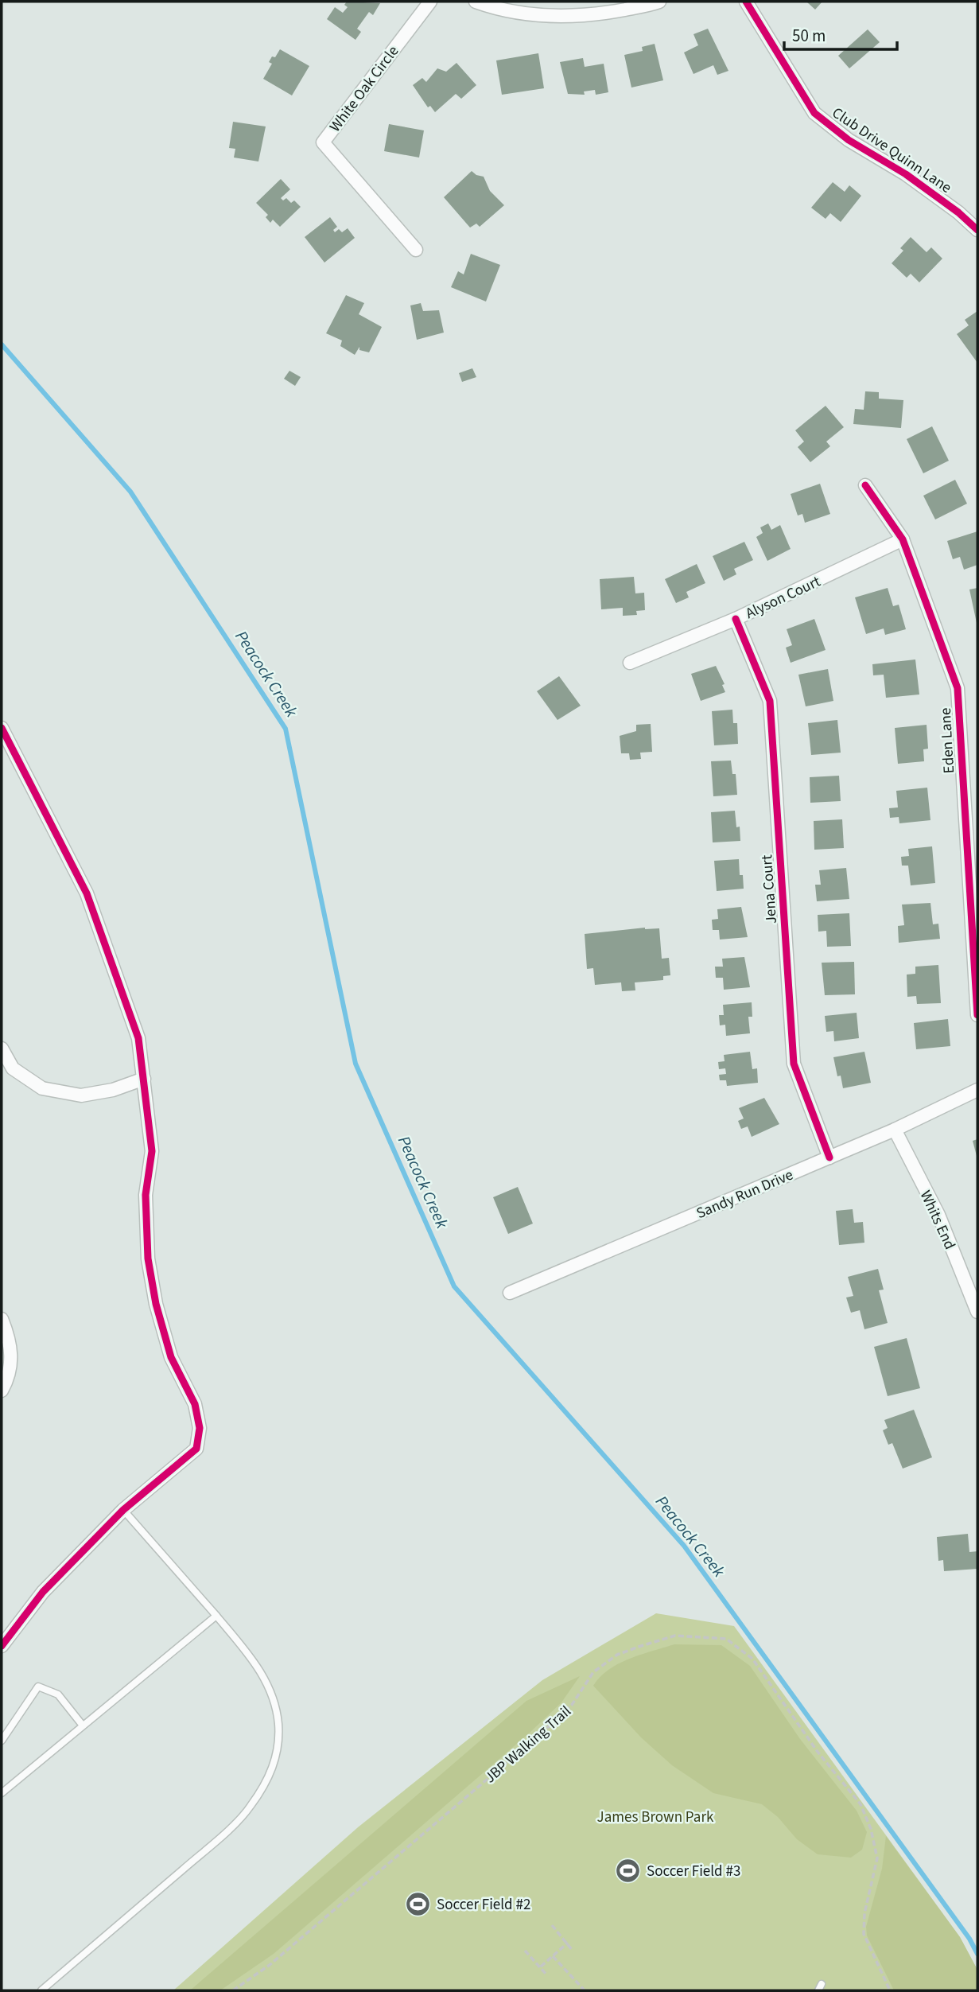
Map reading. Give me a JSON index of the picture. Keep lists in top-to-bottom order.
{
  "streets": {
    "street": [
      "White Oak Circle",
      "Club Drive Quinn Lane",
      "Alyson Court",
      "Eden Lane",
      "Jena Court",
      "Sandy Run Drive",
      "Whits End"
    ],
    "path": ["JBP Walking Trail"]
  },
  "crossings": [
    ["Alyson Court", "Eden Lane"],
    ["Alyson Court", "Jena Court"],
    ["Jena Court", "Sandy Run Drive"],
    ["Sandy Run Drive", "Whits End"]
  ],
  "water": ["Peacock Creek"],
  "parks": ["James Brown Park"],
  "places": {
    "sports": ["Soccer Field #3", "Soccer Field #2"]
  },
  "scale_bar": "50 m"
}
